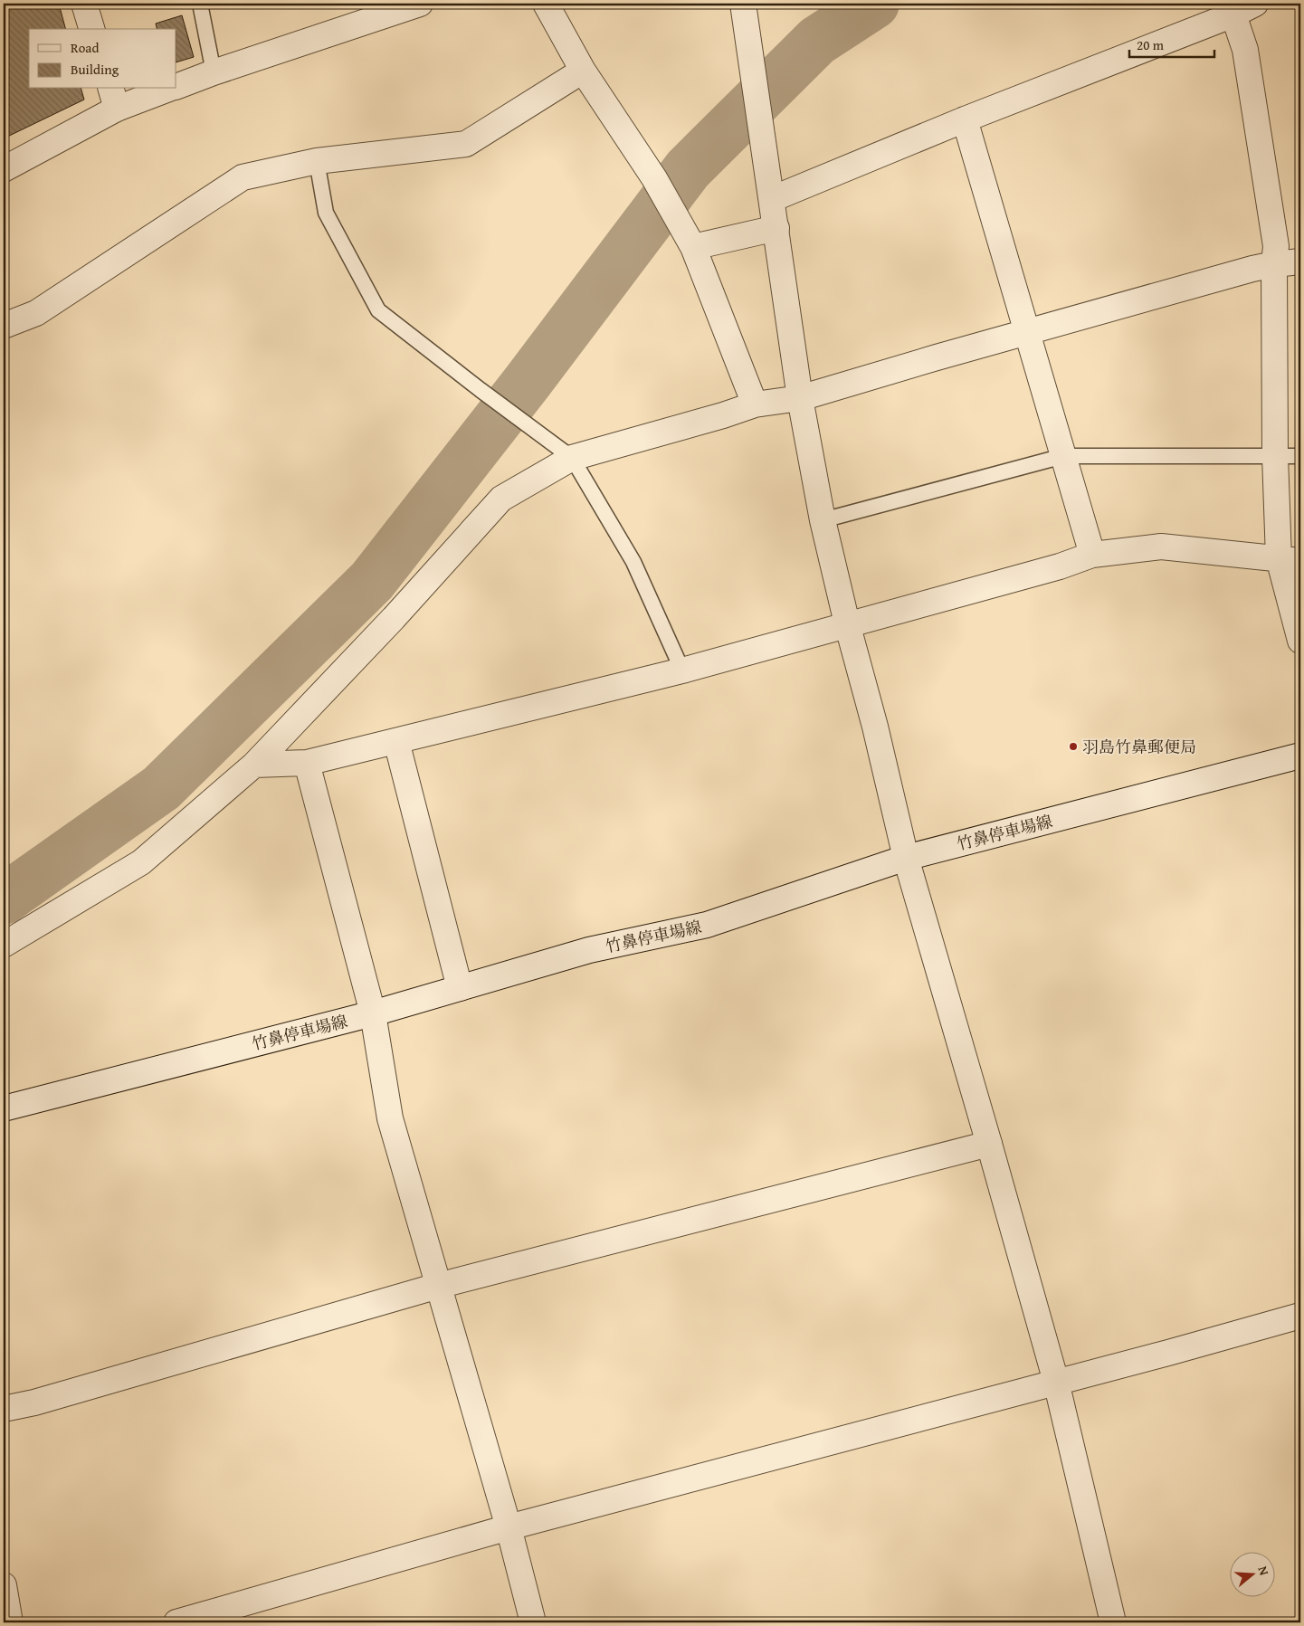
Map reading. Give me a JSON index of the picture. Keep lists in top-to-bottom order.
{
  "streets": {
    "street": ["竹鼻停車場線"]
  },
  "places": ["羽島竹鼻郵便局"],
  "legend": ["Road", "Building"],
  "scale_bar": "20 m",
  "north": "right"
}
